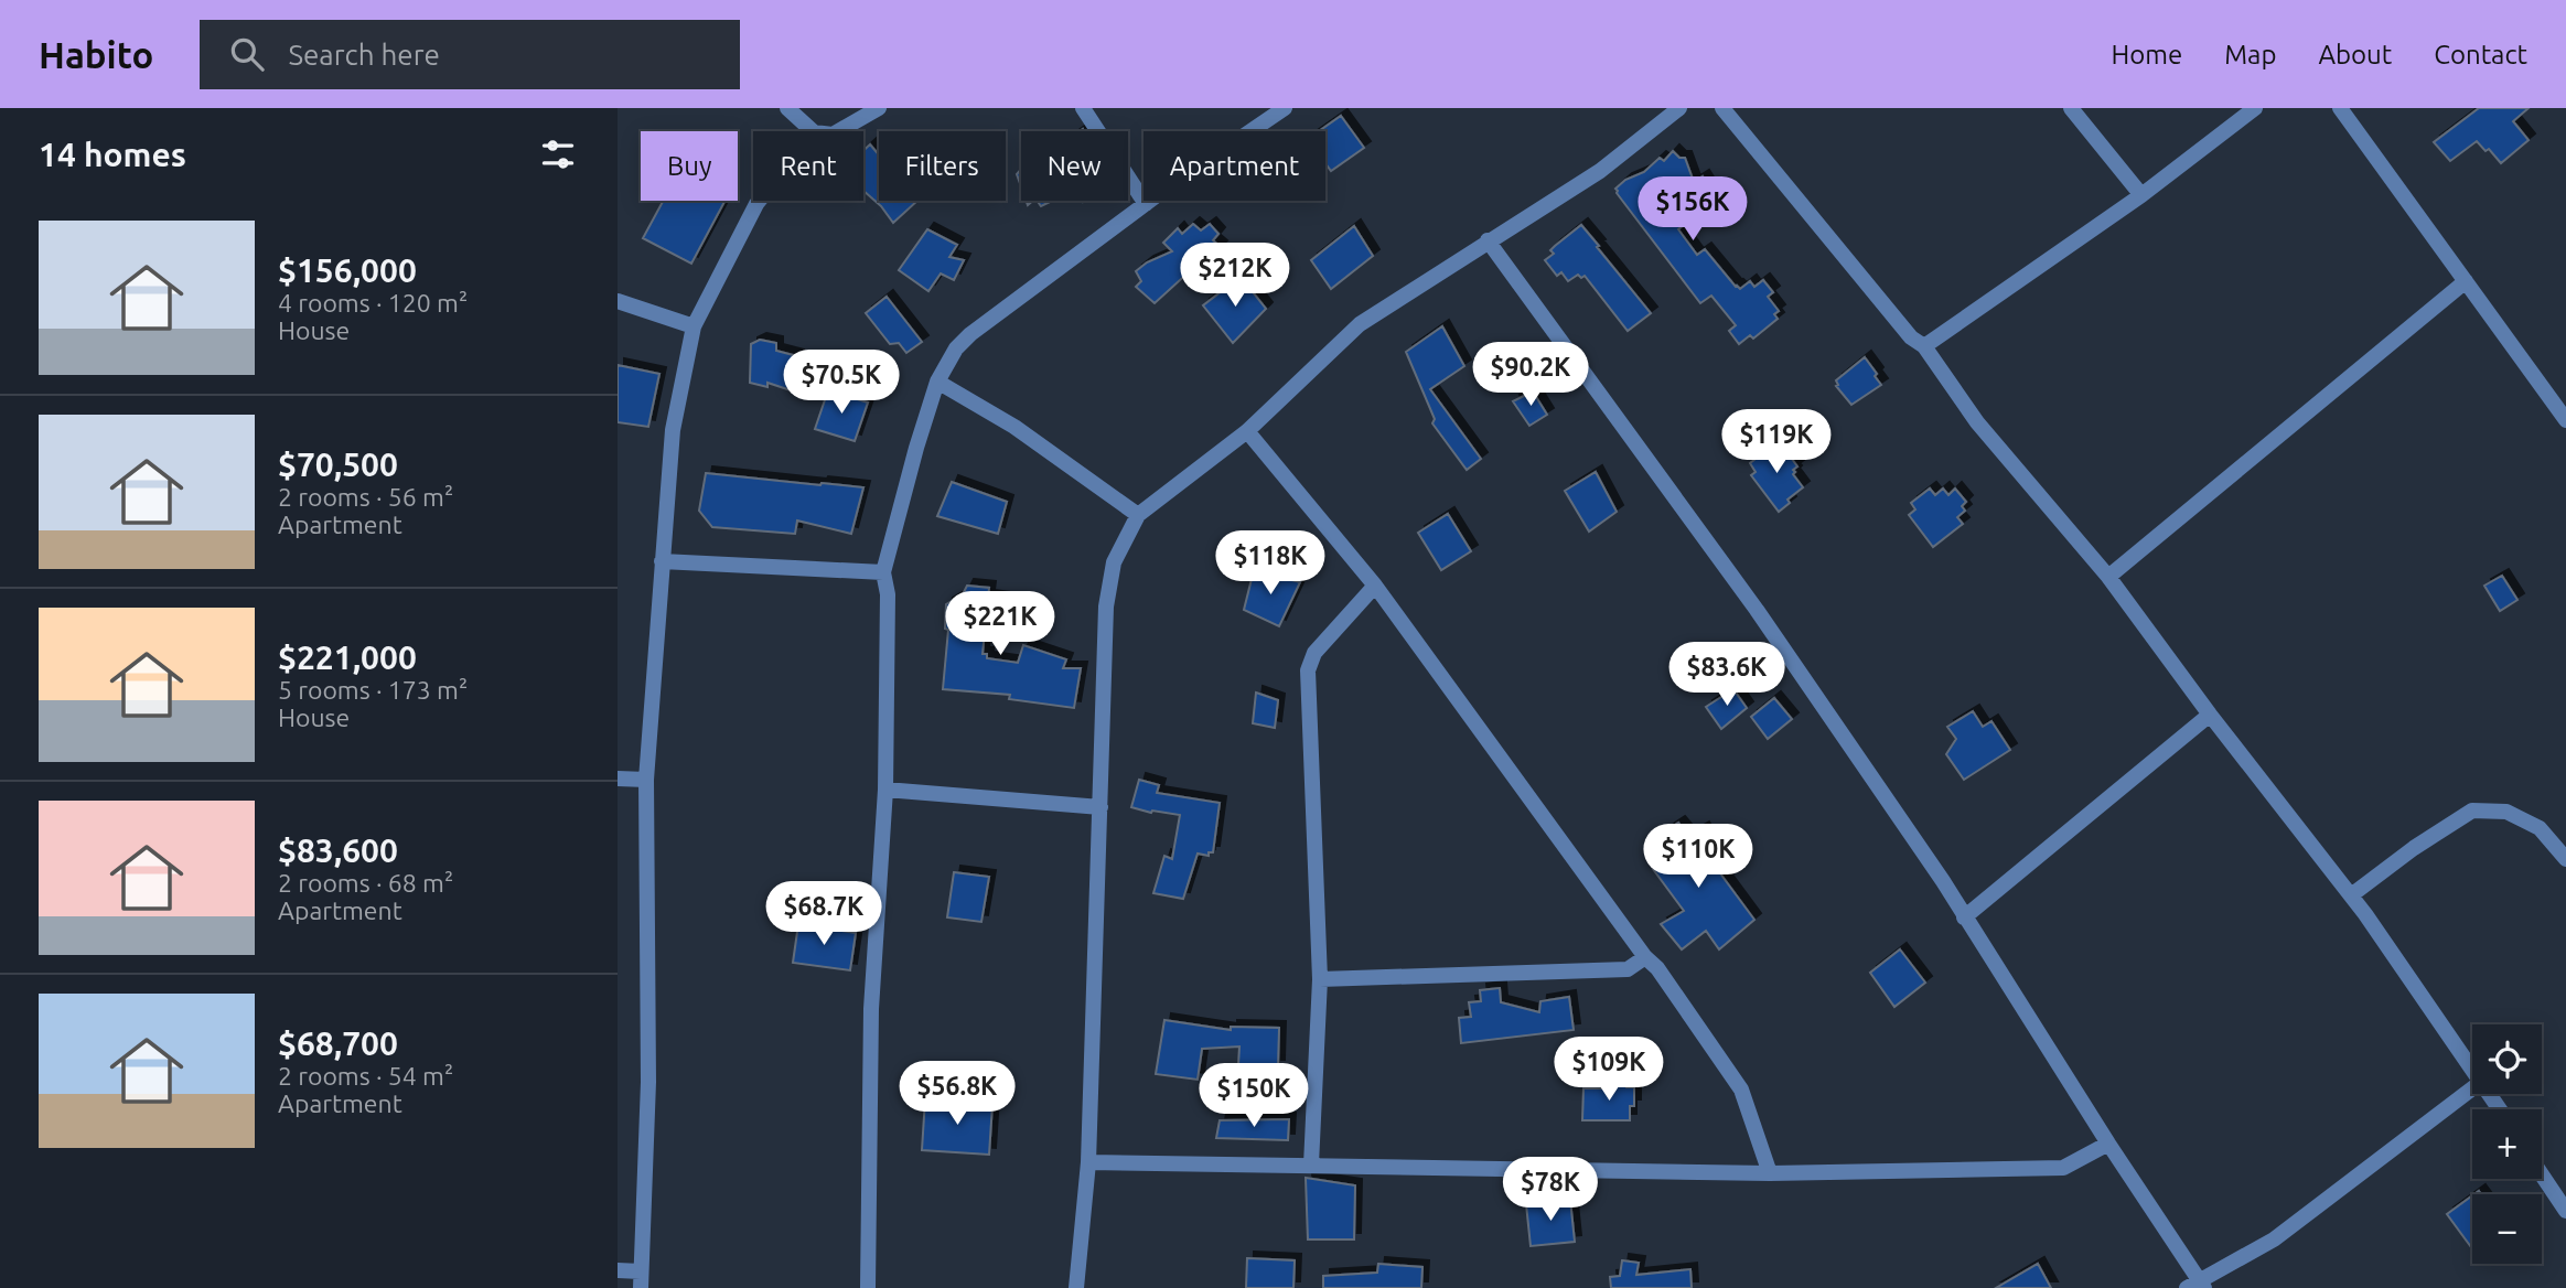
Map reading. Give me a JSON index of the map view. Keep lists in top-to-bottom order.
{
  "page": {
    "header": "Habito",
    "search": "Search here",
    "nav": [
      "Home",
      "Map",
      "About",
      "Contact"
    ],
    "heading": "14 homes",
    "chip": [
      "Buy",
      "Rent",
      "Filters",
      "New",
      "Apartment"
    ],
    "price": [
      "$156K",
      "$212K",
      "$90.2K",
      "$70.5K",
      "$119K",
      "$118K",
      "$221K",
      "$83.6K",
      "$110K",
      "$68.7K",
      "$109K",
      "$56.8K",
      "$150K",
      "$78K"
    ],
    "list": [
      {
        "name": "$156,000",
        "note": "4 rooms · 120 m² · House"
      },
      {
        "name": "$70,500",
        "note": "2 rooms · 56 m² · Apartment"
      },
      {
        "name": "$221,000",
        "note": "5 rooms · 173 m² · House"
      },
      {
        "name": "$83,600",
        "note": "2 rooms · 68 m² · Apartment"
      },
      {
        "name": "$68,700",
        "note": "2 rooms · 54 m² · Apartment"
      }
    ],
    "map_buttons": ["+", "−"]
  }
}
